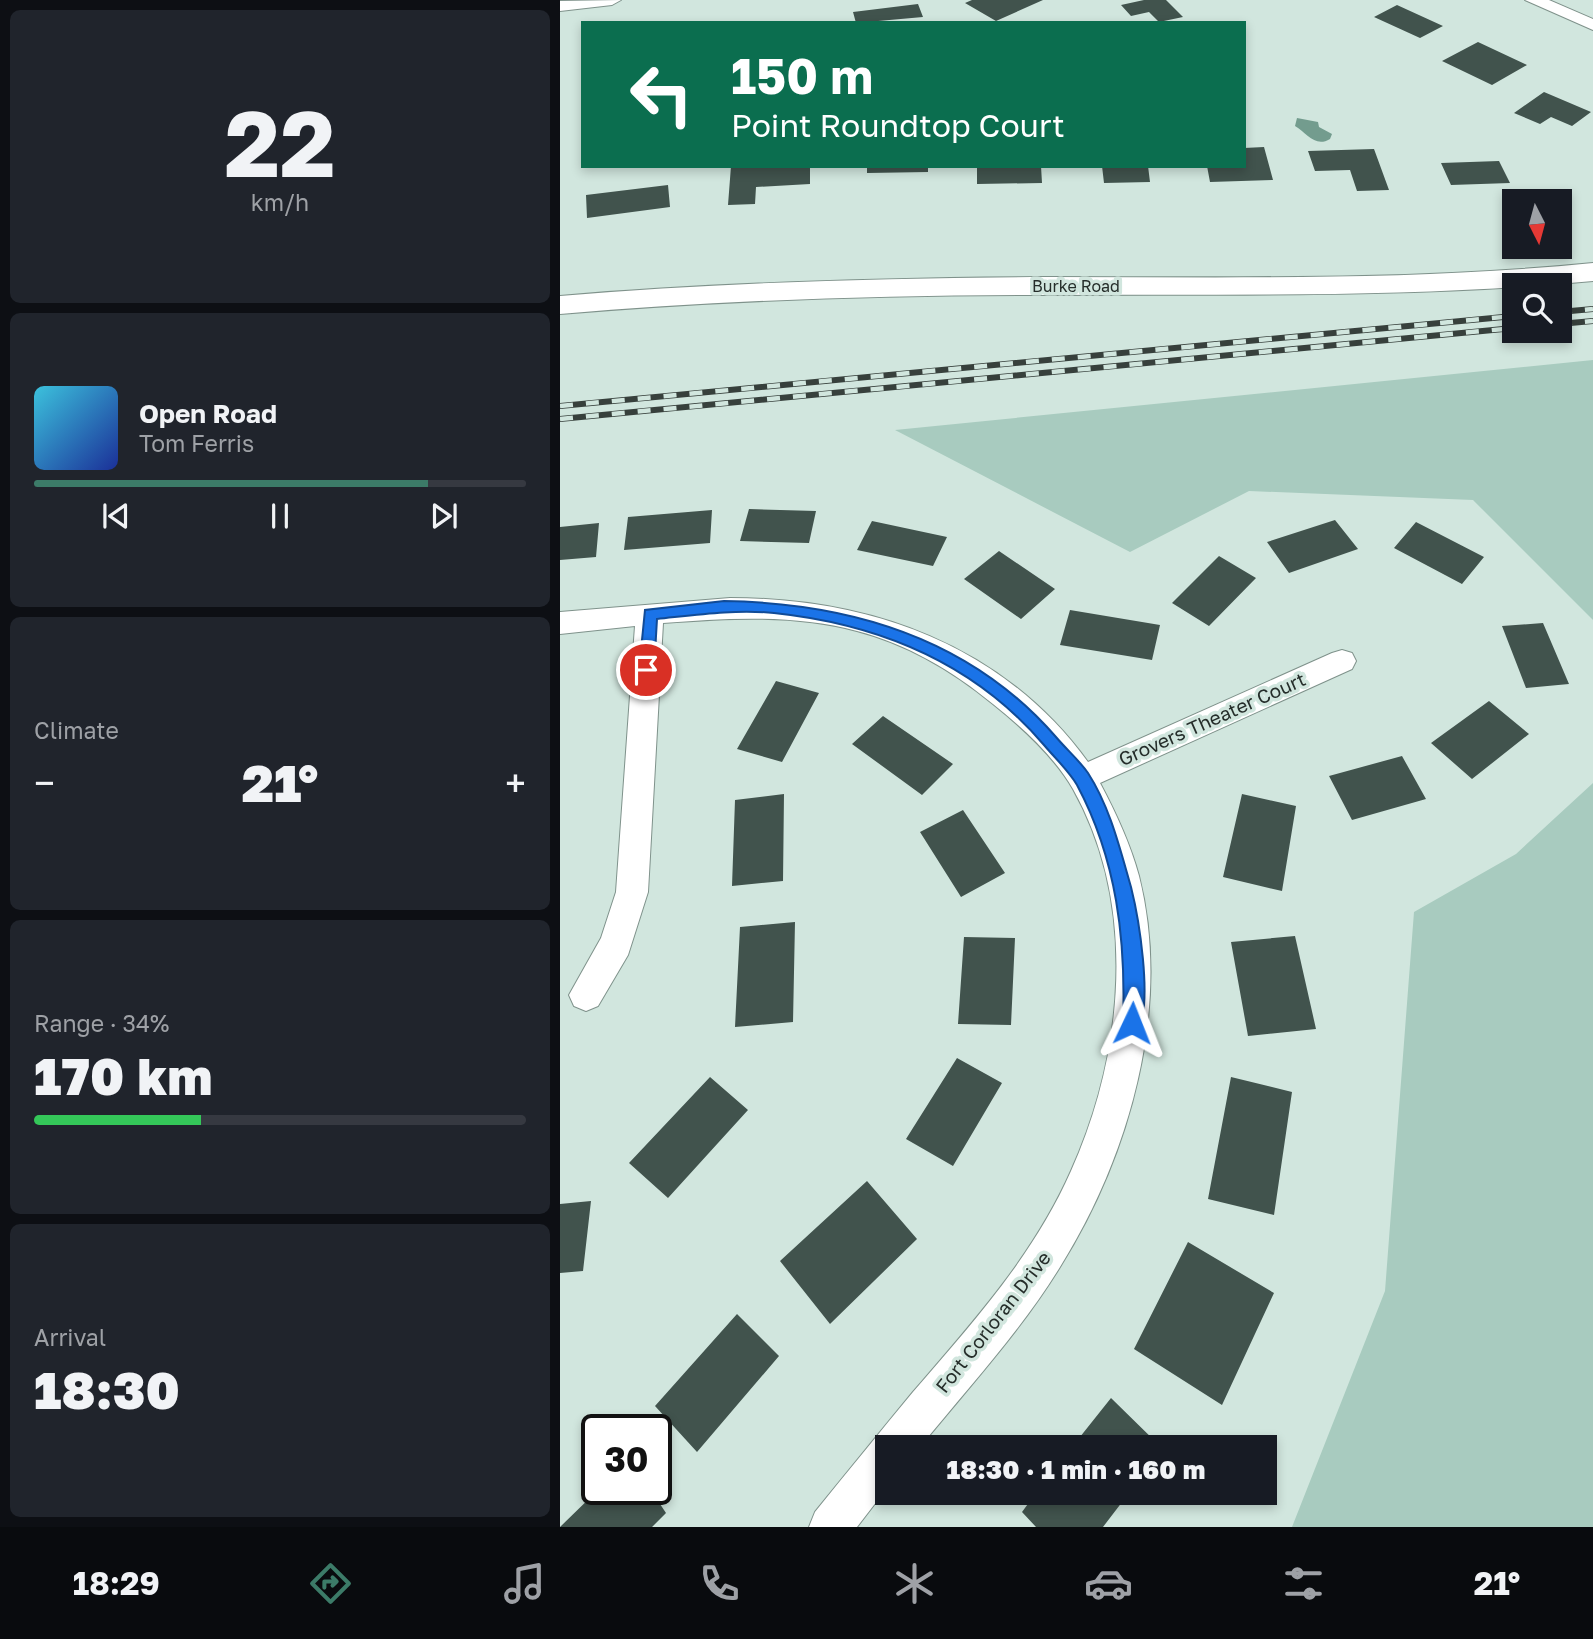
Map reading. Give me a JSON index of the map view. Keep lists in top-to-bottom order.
{
  "streets": {
    "street": ["Burke Road", "Grovers Theater Court", "Fort Corloran Drive"]
  },
  "crossings": [
    ["Grovers Theater Court", "Fort Corloran Drive"]
  ],
  "north": "bottom",
  "page": {
    "tile": [
      ["22", "km/h"],
      "Climate",
      ["Range · 34%", "170 km"],
      ["Arrival", "18:30"]
    ],
    "turn": ["150 m", "Point Roundtop Court"],
    "song": ["Open Road", "Tom Ferris"],
    "heat": ["−", "21°", "+"],
    "limit": "30",
    "trip": "18:30 · 1 min · 160 m",
    "tabs": ["18:29", "21°"]
  }
}
